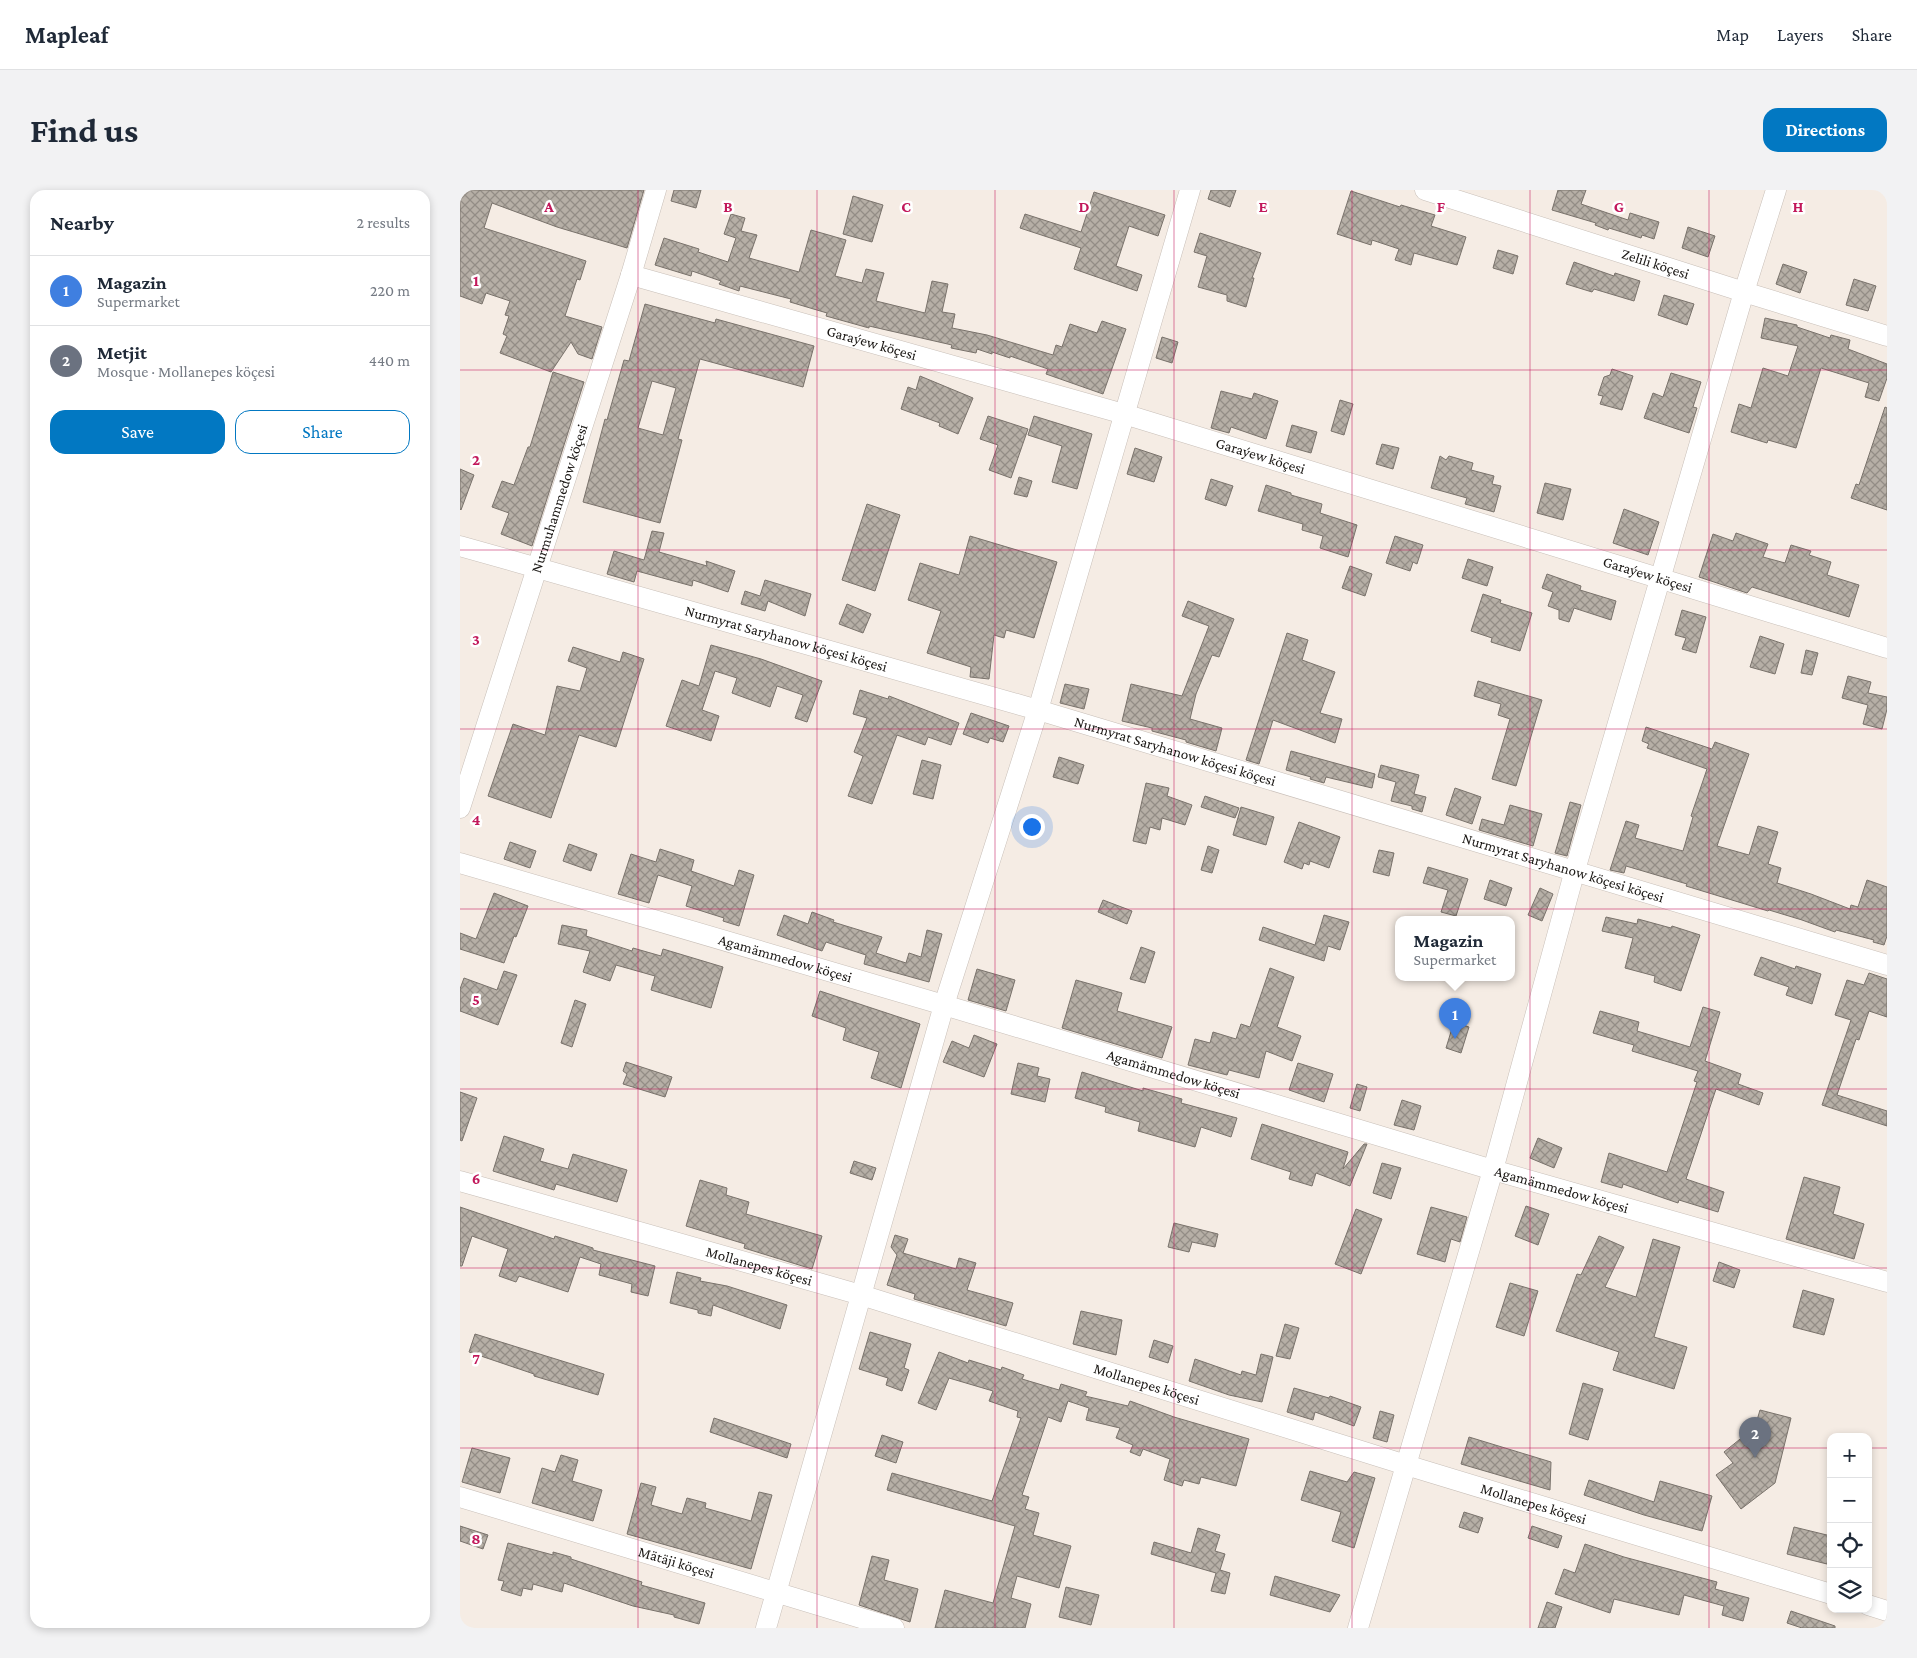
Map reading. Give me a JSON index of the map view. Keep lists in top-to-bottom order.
{
  "streets": {
    "street": [
      "Zelili köçesi",
      "Garaýew köçesi",
      "Nurmuhammedow köçesi",
      "Nurmyrat Saryhanow köçesi köçesi",
      "Agamämmedow köçesi",
      "Mollanepes köçesi",
      "Mätäji köçesi"
    ]
  },
  "crossings": [
    ["Garaýew köçesi", "Nurmuhammedow köçesi"],
    ["Nurmuhammedow köçesi", "Nurmyrat Saryhanow köçesi köçesi"]
  ],
  "page": {
    "header": "Mapleaf",
    "nav": ["Map", "Layers", "Share"],
    "buttons": [
      "Directions",
      ["Save", "Share"]
    ],
    "title": "Find us",
    "heading": ["Nearby", "2 results"],
    "list": [
      {
        "mark": "1",
        "name": "Magazin",
        "note": "Supermarket",
        "value": "220 m"
      },
      {
        "mark": "2",
        "name": "Metjit",
        "note": "Mosque · Mollanepes köçesi",
        "value": "440 m"
      }
    ],
    "popup": ["Magazin", "Supermarket"],
    "pins": ["1", "2"],
    "map_buttons": ["+", "−"]
  },
  "grid": {
    "columns": [
      "A",
      "B",
      "C",
      "D",
      "E",
      "F",
      "G",
      "H"
    ],
    "rows": [
      "1",
      "2",
      "3",
      "4",
      "5",
      "6",
      "7",
      "8"
    ]
  }
}
